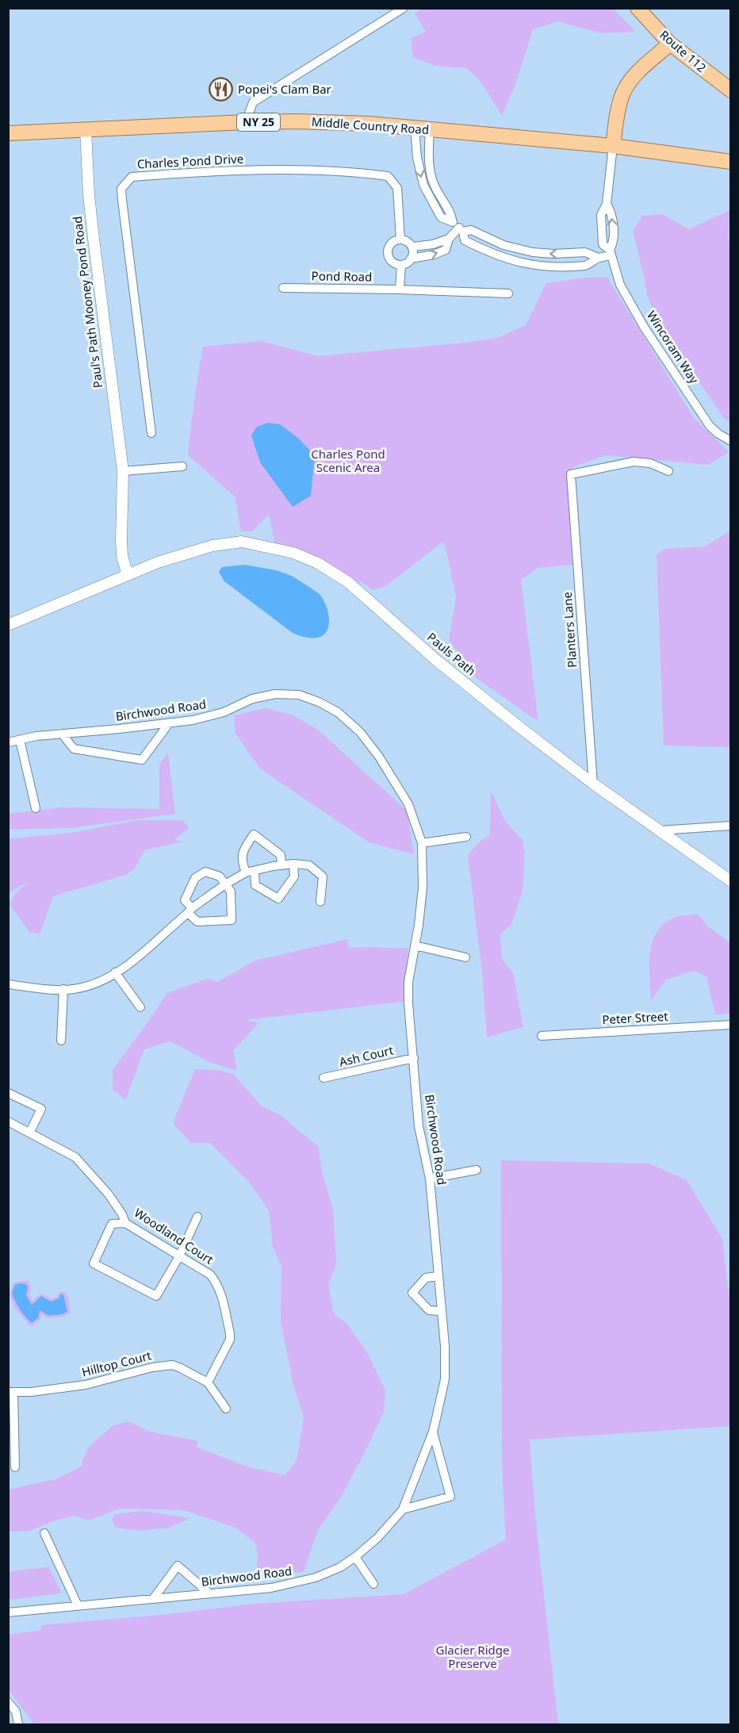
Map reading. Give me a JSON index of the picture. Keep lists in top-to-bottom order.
{
  "streets": {
    "main road": ["Route 112", "NY 25", "Middle Country Road"],
    "street": [
      "Charles Pond Drive",
      "Pond Road",
      "Paul's Path Mooney Pond Road",
      "Wincoram Way",
      "Planters Lane",
      "Pauls Path",
      "Birchwood Road",
      "Peter Street",
      "Ash Court",
      "Woodland Court",
      "Hilltop Court"
    ]
  },
  "crossings": [
    ["Middle Country Road", "Paul's Path Mooney Pond Road"],
    ["Middle Country Road", "Wincoram Way"],
    ["Paul's Path Mooney Pond Road", "Pauls Path"],
    ["Planters Lane", "Pauls Path"],
    ["Birchwood Road", "Ash Court"],
    ["Woodland Court", "Hilltop Court"]
  ],
  "parks": ["Charles Pond Scenic Area", "Glacier Ridge Preserve"],
  "places": {
    "restaurant": ["Popei's Clam Bar"]
  }
}
